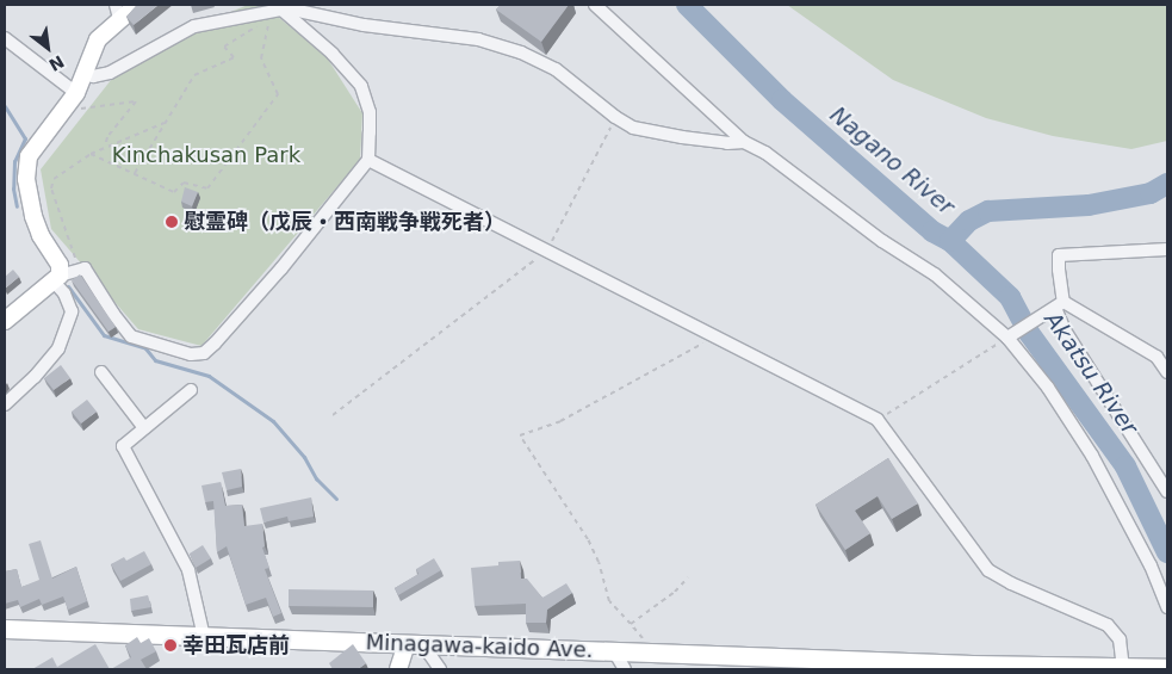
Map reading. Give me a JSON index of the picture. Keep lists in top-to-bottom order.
{
  "streets": {
    "main road": ["Minagawa-kaido Ave."]
  },
  "water": ["Nagano River", "Akatsu River"],
  "parks": ["Kinchakusan Park"],
  "places": ["慰霊碑（戊辰・西南戦争戦死者）", "幸田瓦店前"],
  "north": "bottom right"
}
